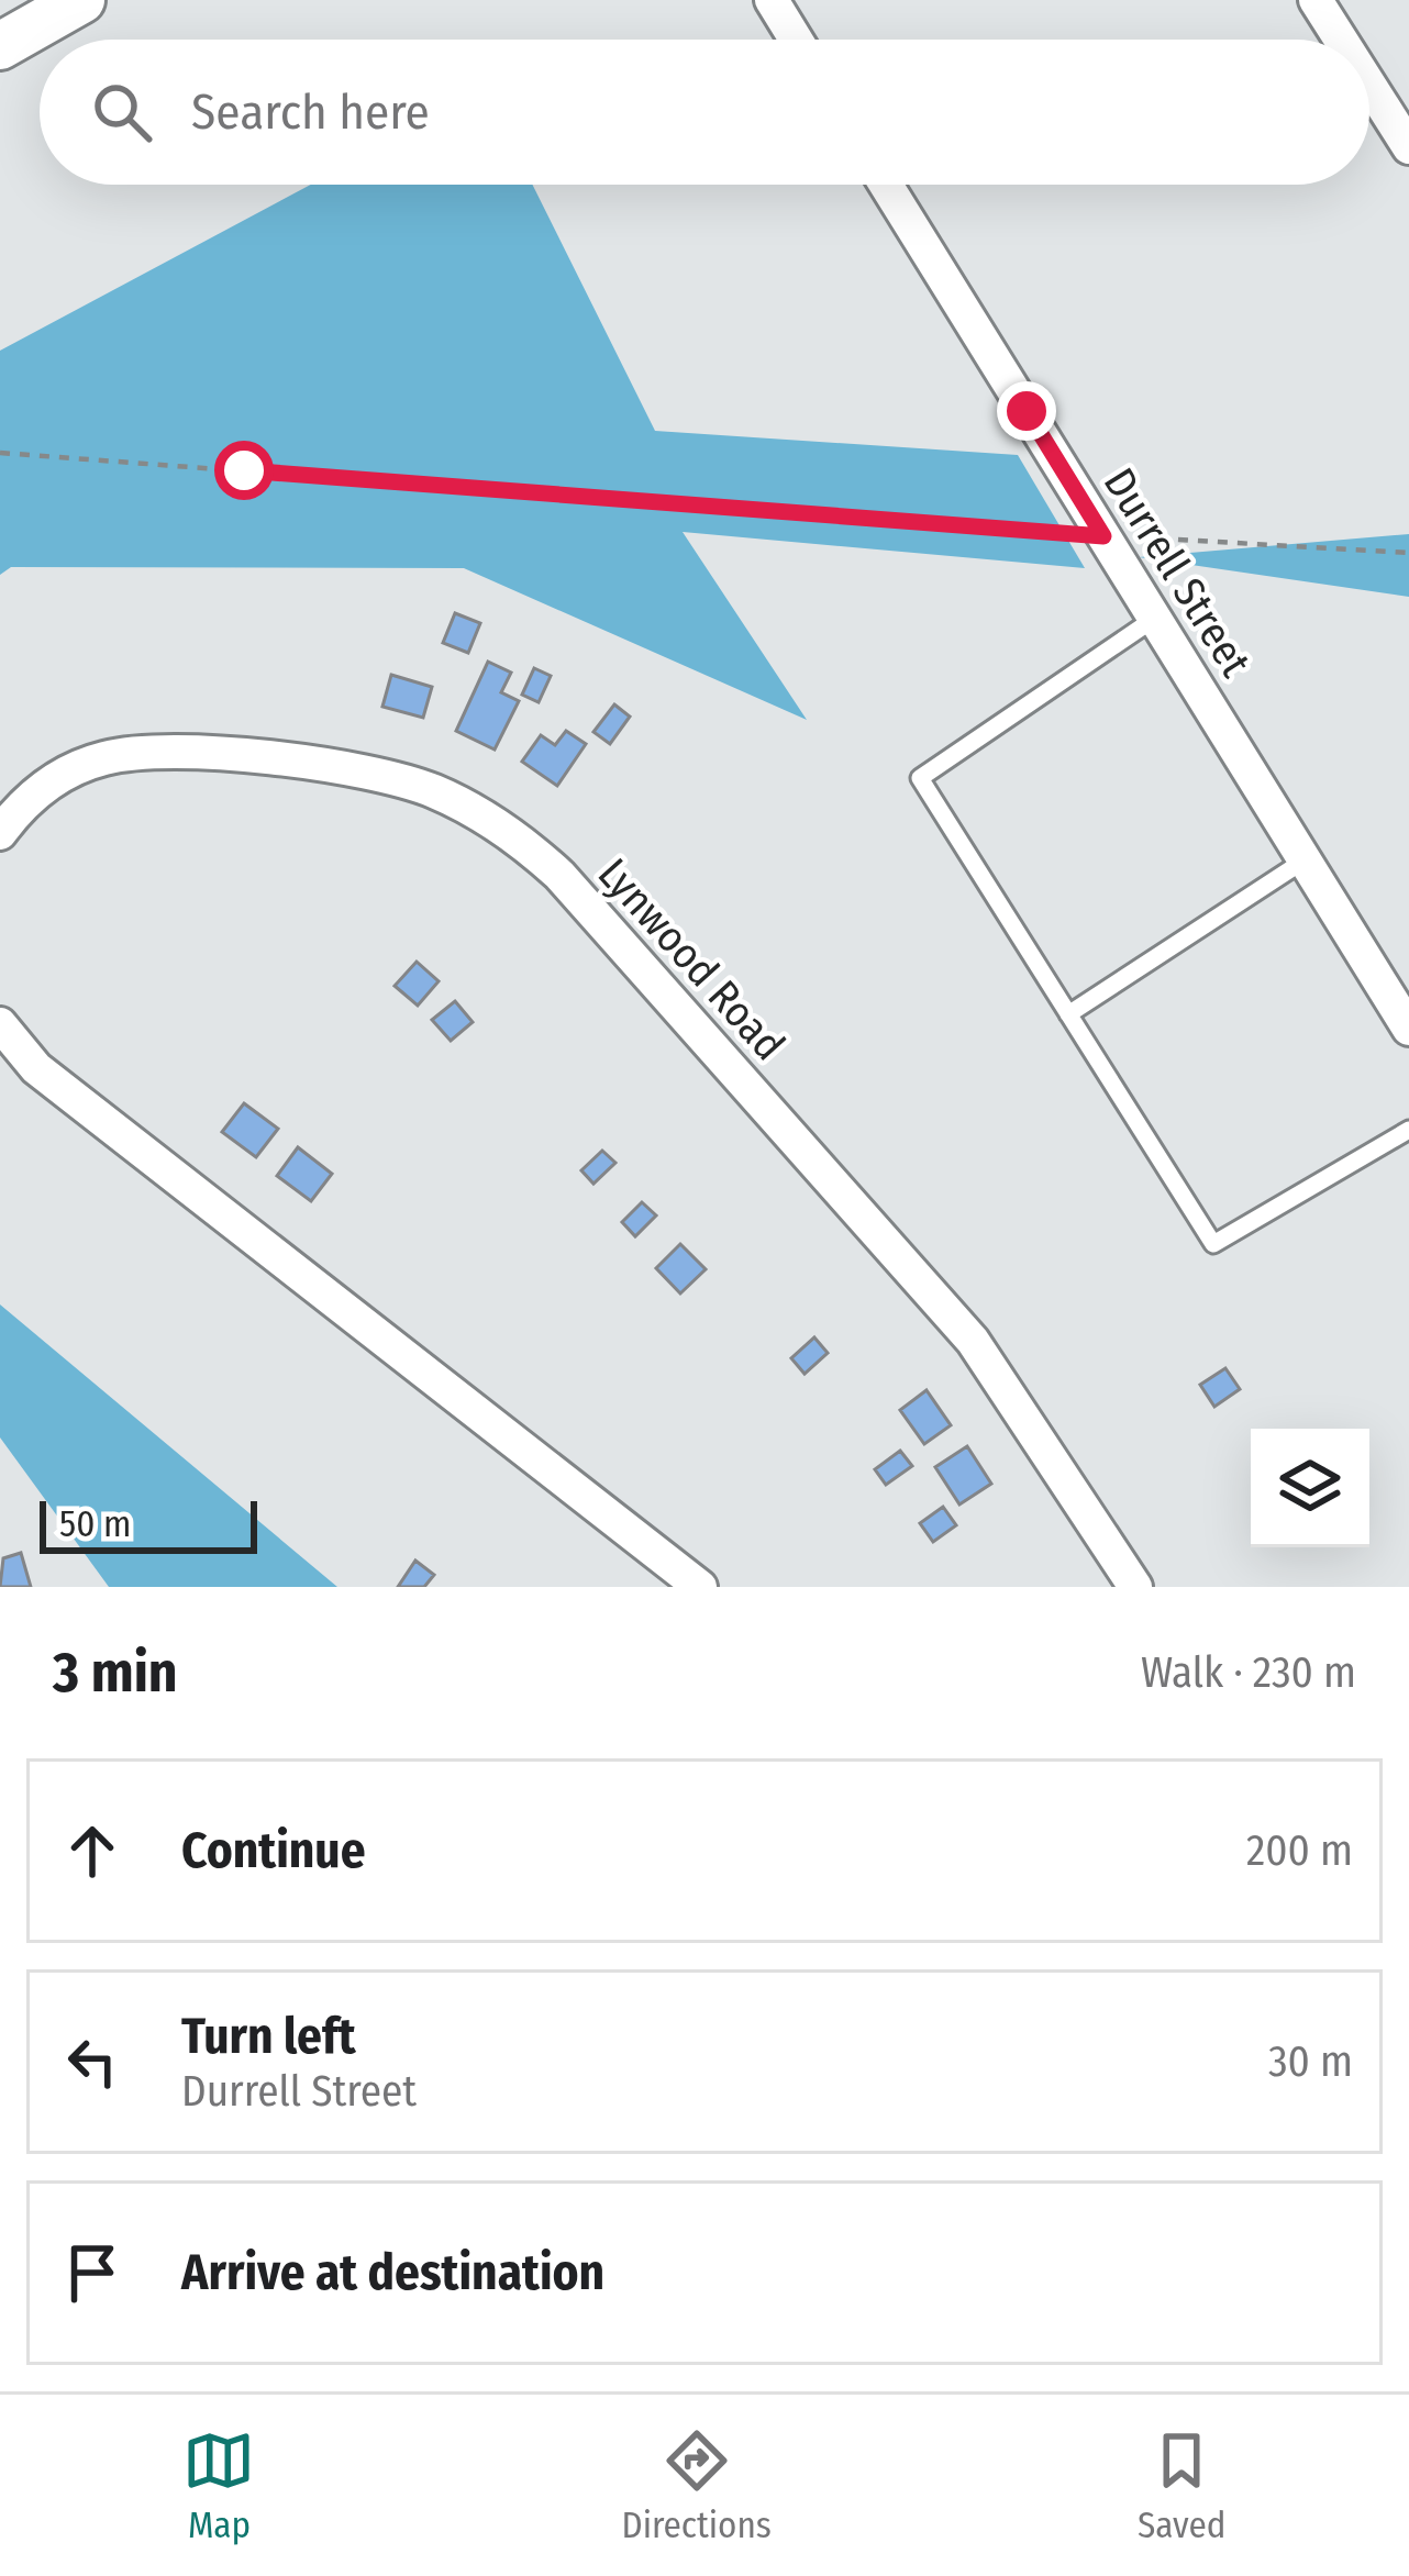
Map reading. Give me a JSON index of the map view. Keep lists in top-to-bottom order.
{
  "streets": {
    "street": ["Durrell Street", "Lynwood Road"]
  },
  "scale_bar": "50 m",
  "page": {
    "search": "Search here",
    "scale": "50 m",
    "heading": ["3 min", "Walk · 230 m"],
    "list": [
      ["Continue", "200 m"],
      ["Turn left", "Durrell Street", "30 m"],
      "Arrive at destination"
    ],
    "nav": ["Map", "Directions", "Saved"]
  }
}
